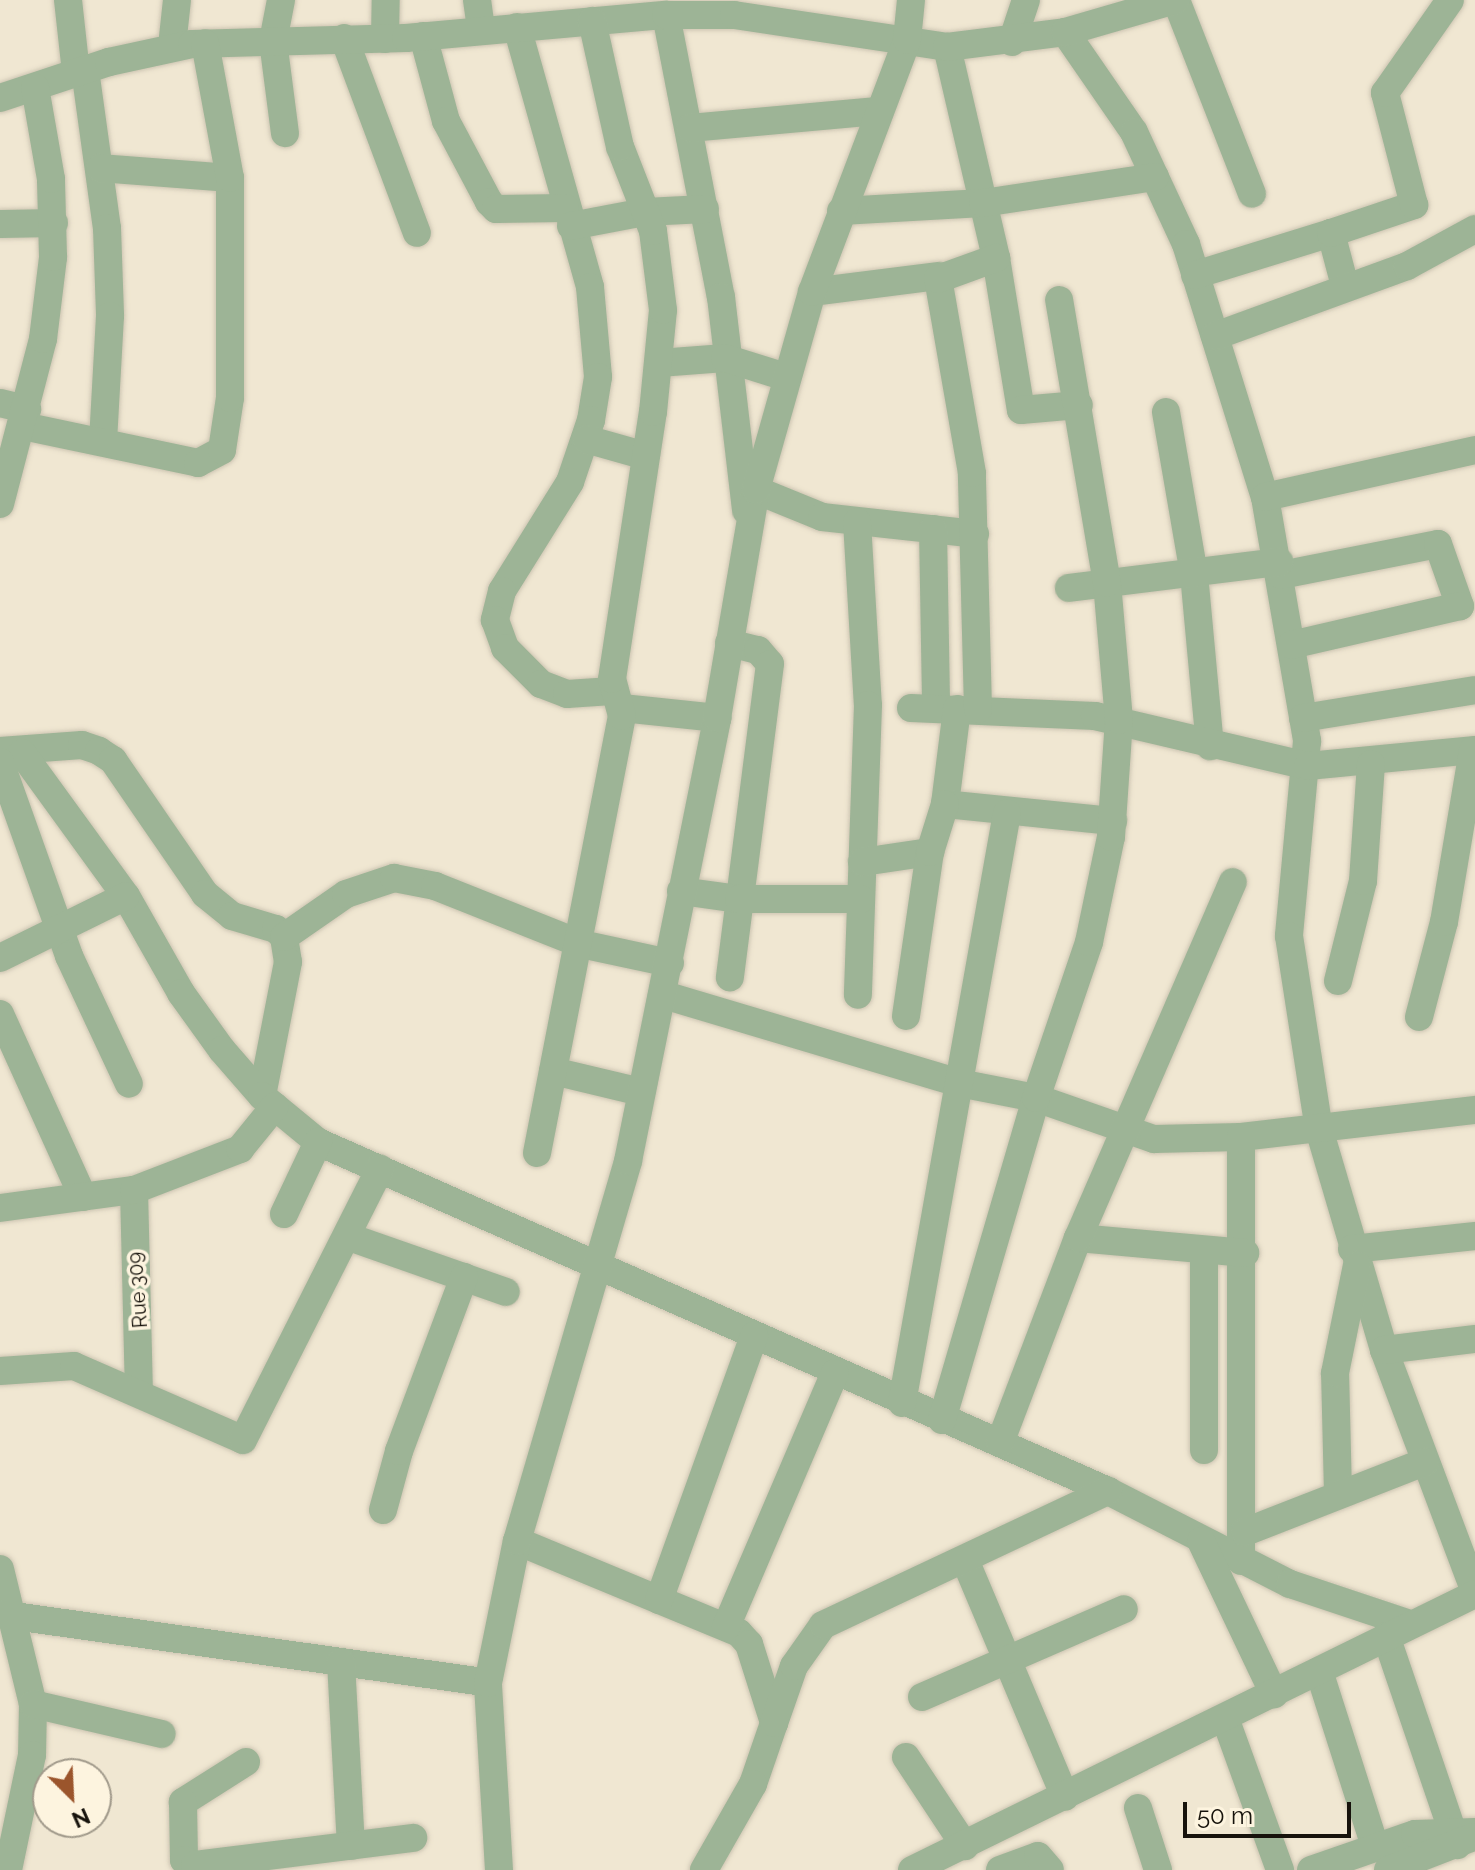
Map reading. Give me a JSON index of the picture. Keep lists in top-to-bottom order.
{
  "streets": {
    "street": ["Rue 309"]
  },
  "scale_bar": "50 m",
  "north": "bottom right"
}
